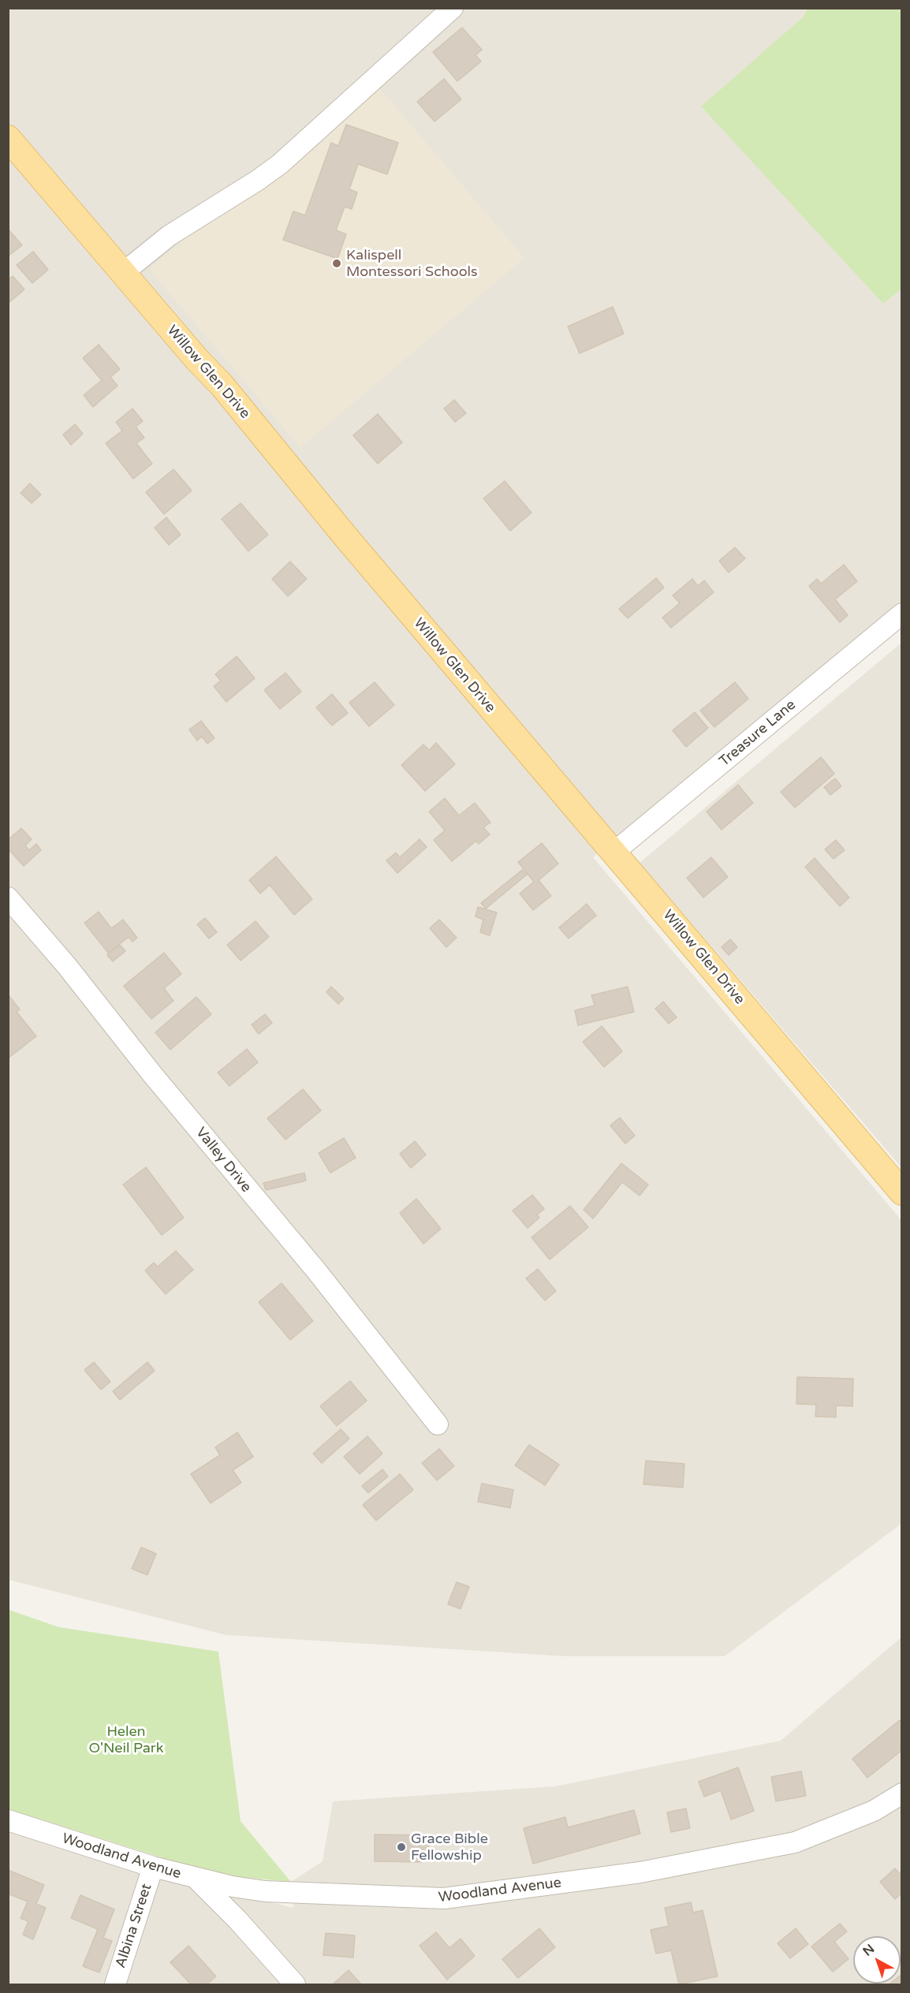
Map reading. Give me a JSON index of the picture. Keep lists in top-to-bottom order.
{
  "streets": {
    "main road": ["Willow Glen Drive"],
    "street": [
      "Treasure Lane",
      "Valley Drive",
      "Woodland Avenue",
      "Albina Street"
    ]
  },
  "crossings": [
    ["Willow Glen Drive", "Treasure Lane"],
    ["Woodland Avenue", "Albina Street"]
  ],
  "parks": ["Helen O'Neil Park"],
  "places": ["Kalispell Montessori Schools", "Grace Bible Fellowship"],
  "north": "top left"
}
